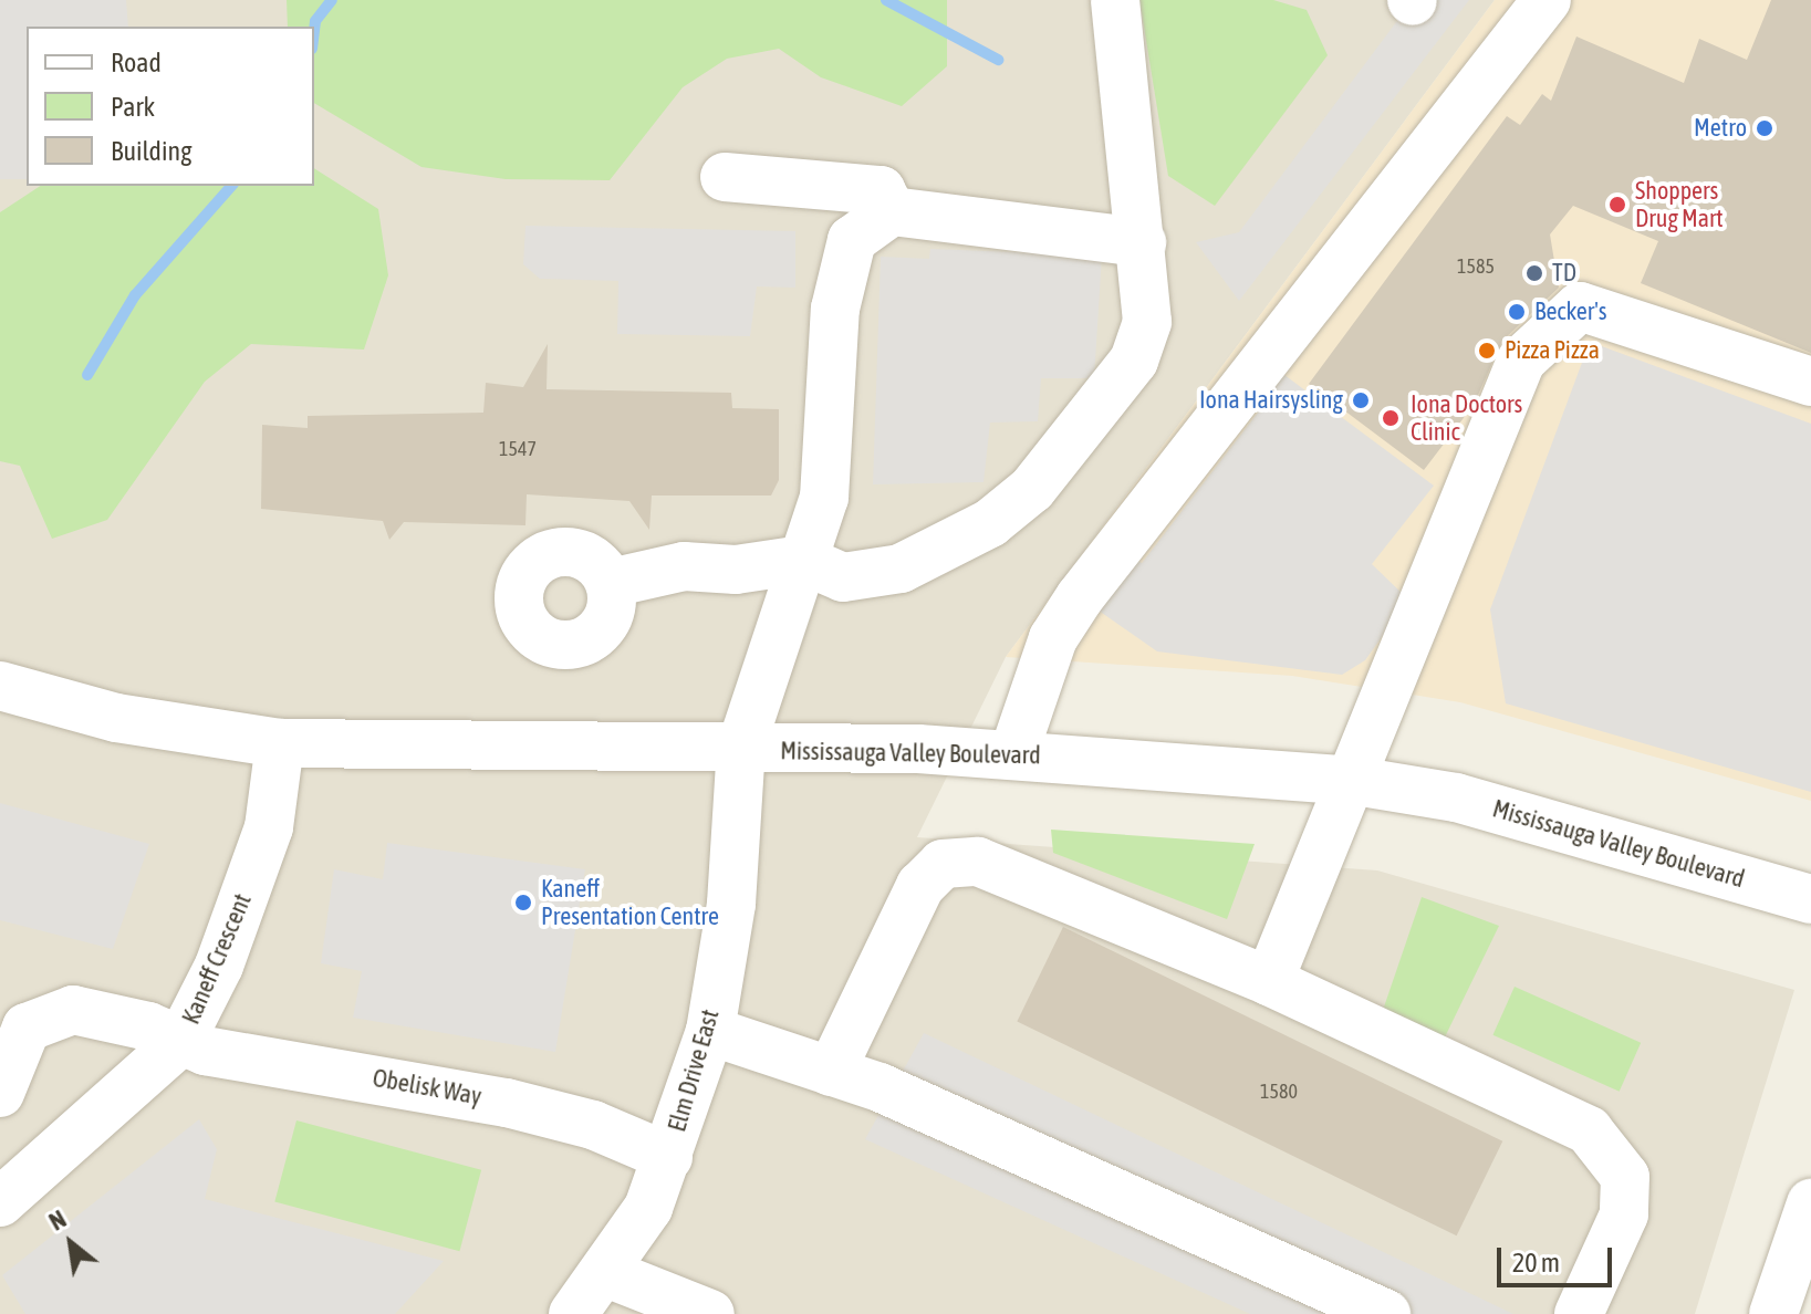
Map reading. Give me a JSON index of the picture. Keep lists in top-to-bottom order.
{
  "streets": {
    "street": [
      "Mississauga Valley Boulevard",
      "Kaneff Crescent",
      "Elm Drive East",
      "Obelisk Way"
    ]
  },
  "crossings": [
    ["Mississauga Valley Boulevard", "Kaneff Crescent"],
    ["Mississauga Valley Boulevard", "Elm Drive East"],
    ["Kaneff Crescent", "Obelisk Way"],
    ["Elm Drive East", "Obelisk Way"]
  ],
  "places": [
    "Metro",
    "Shoppers Drug Mart",
    "TD",
    "Becker's",
    "Pizza Pizza",
    "Iona Hairsysling",
    "Iona Doctors Clinic",
    "Kaneff Presentation Centre"
  ],
  "house_numbers": ["1585", "1547", "1580"],
  "legend": ["Road", "Park", "Building"],
  "scale_bar": "20 m",
  "north": "top left"
}
